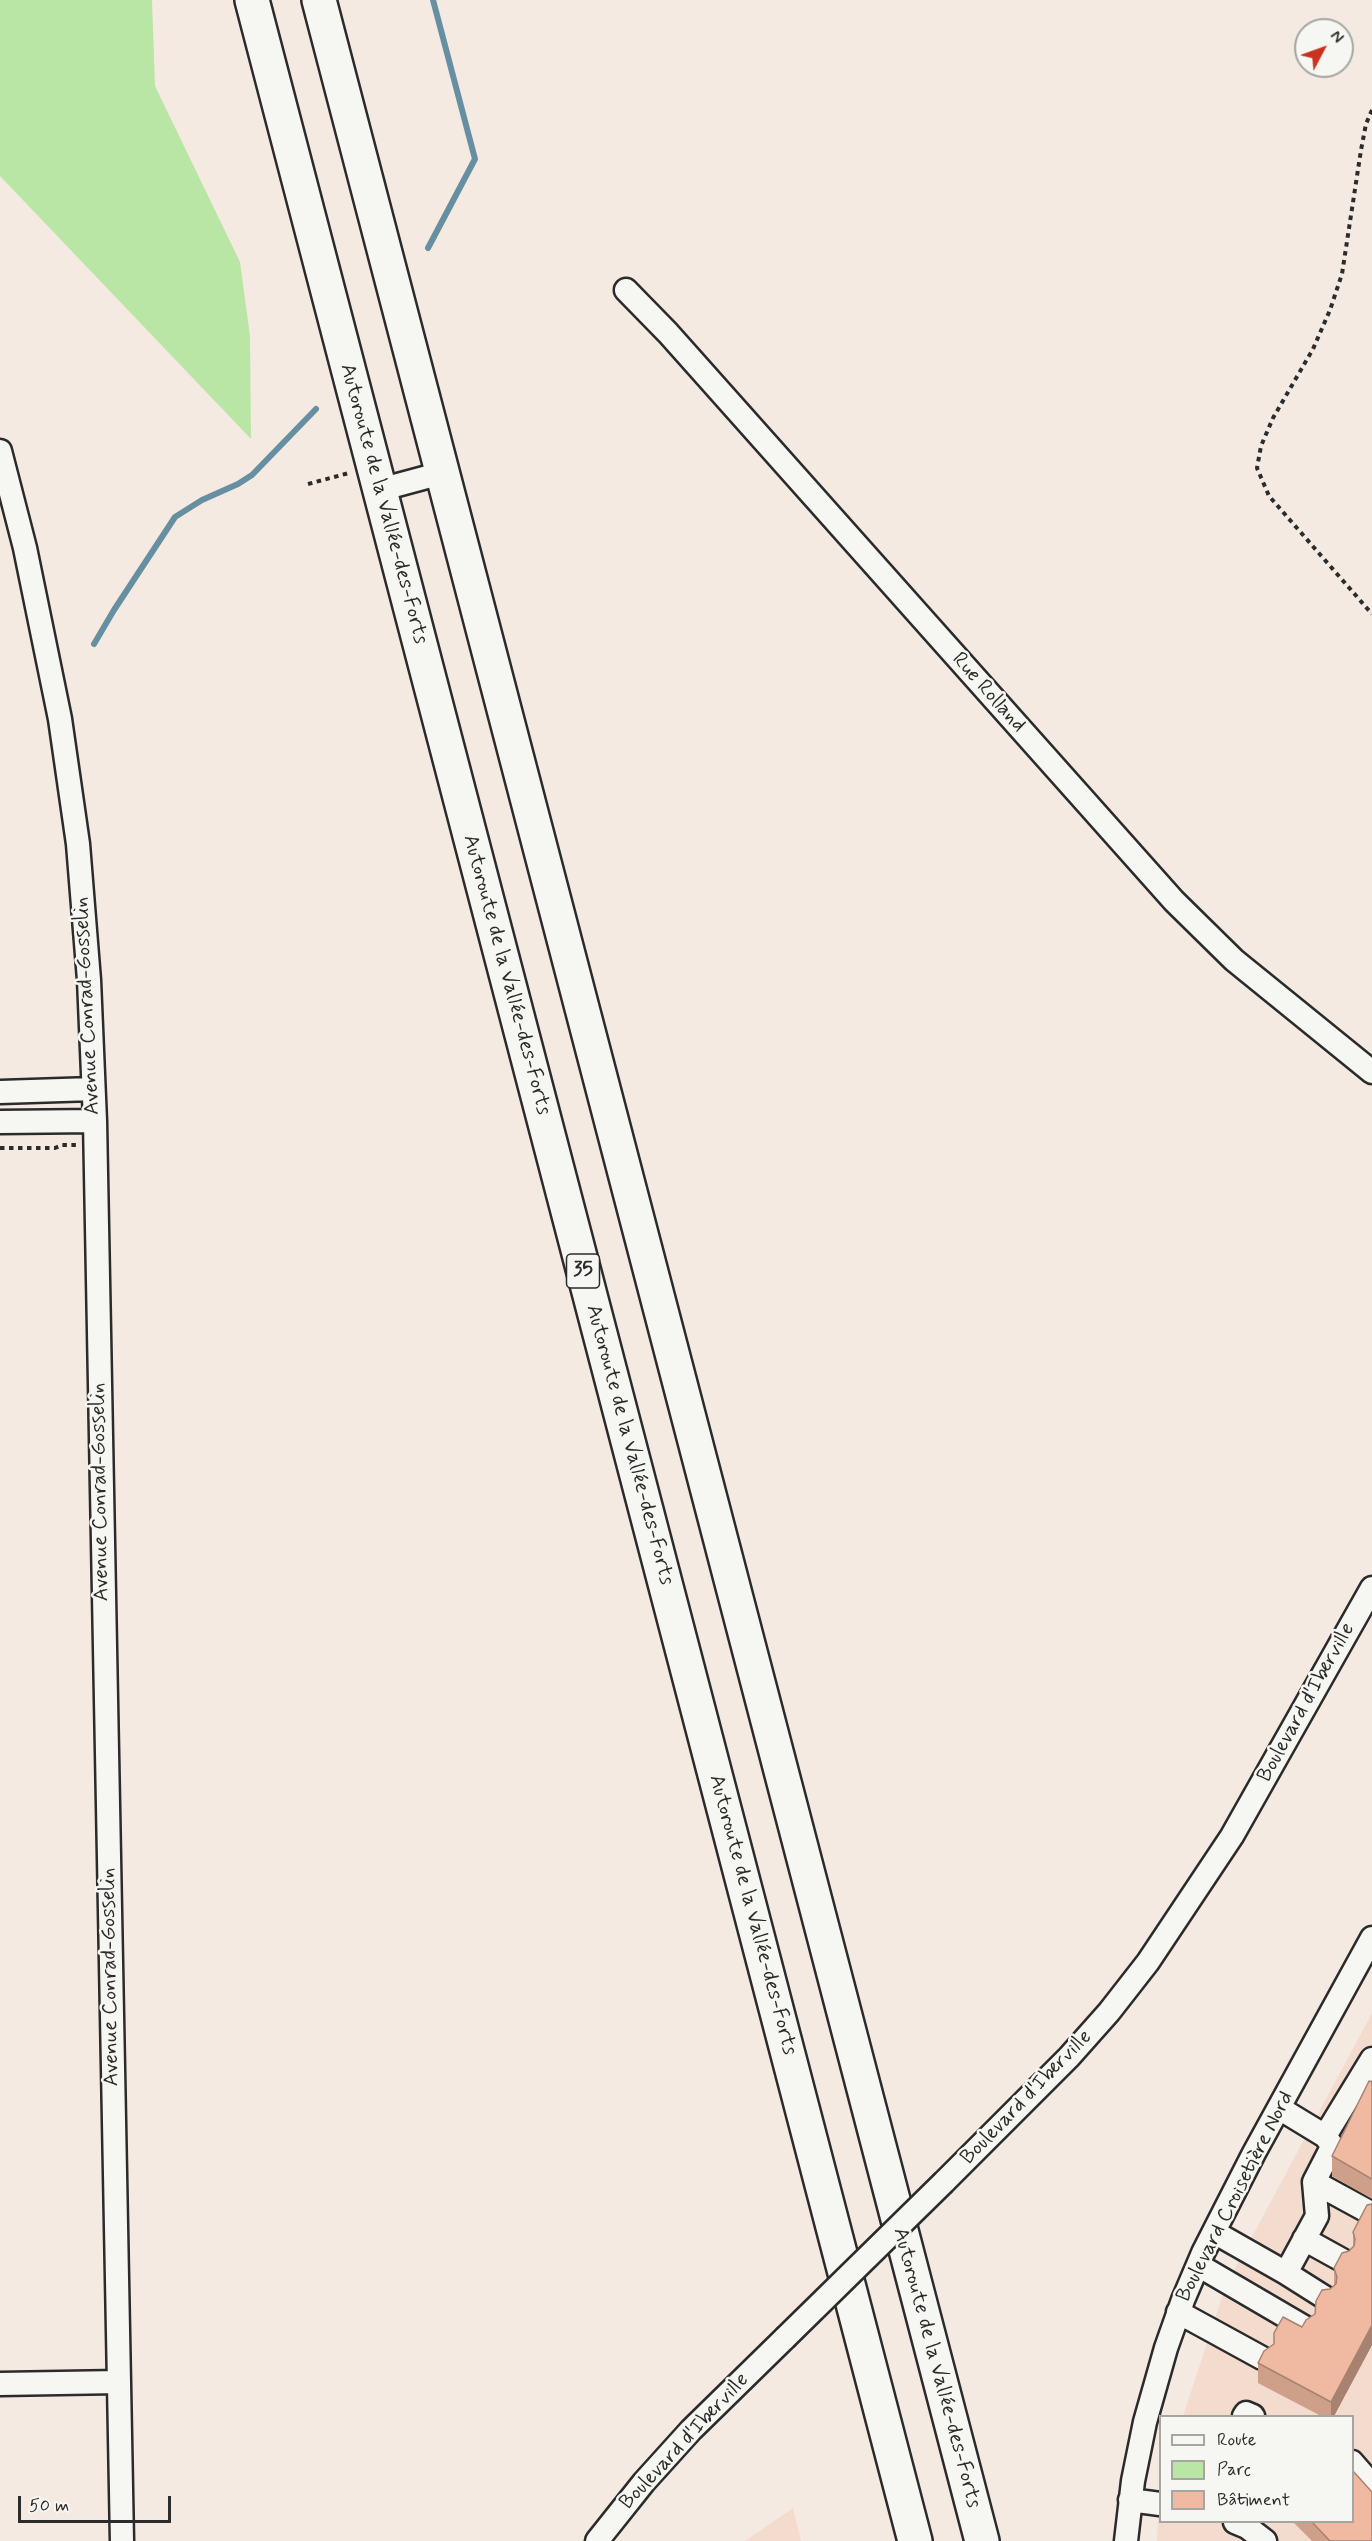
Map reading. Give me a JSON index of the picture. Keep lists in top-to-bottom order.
{
  "streets": {
    "highway": ["Autoroute de la Vallée-des-Forts", "35"],
    "street": [
      "Rue Rolland",
      "Avenue Conrad-Gosselin",
      "Boulevard d'Iberville",
      "Boulevard Croisetière Nord"
    ]
  },
  "legend": ["Route", "Parc", "Bâtiment"],
  "scale_bar": "50 m",
  "north": "top right"
}
